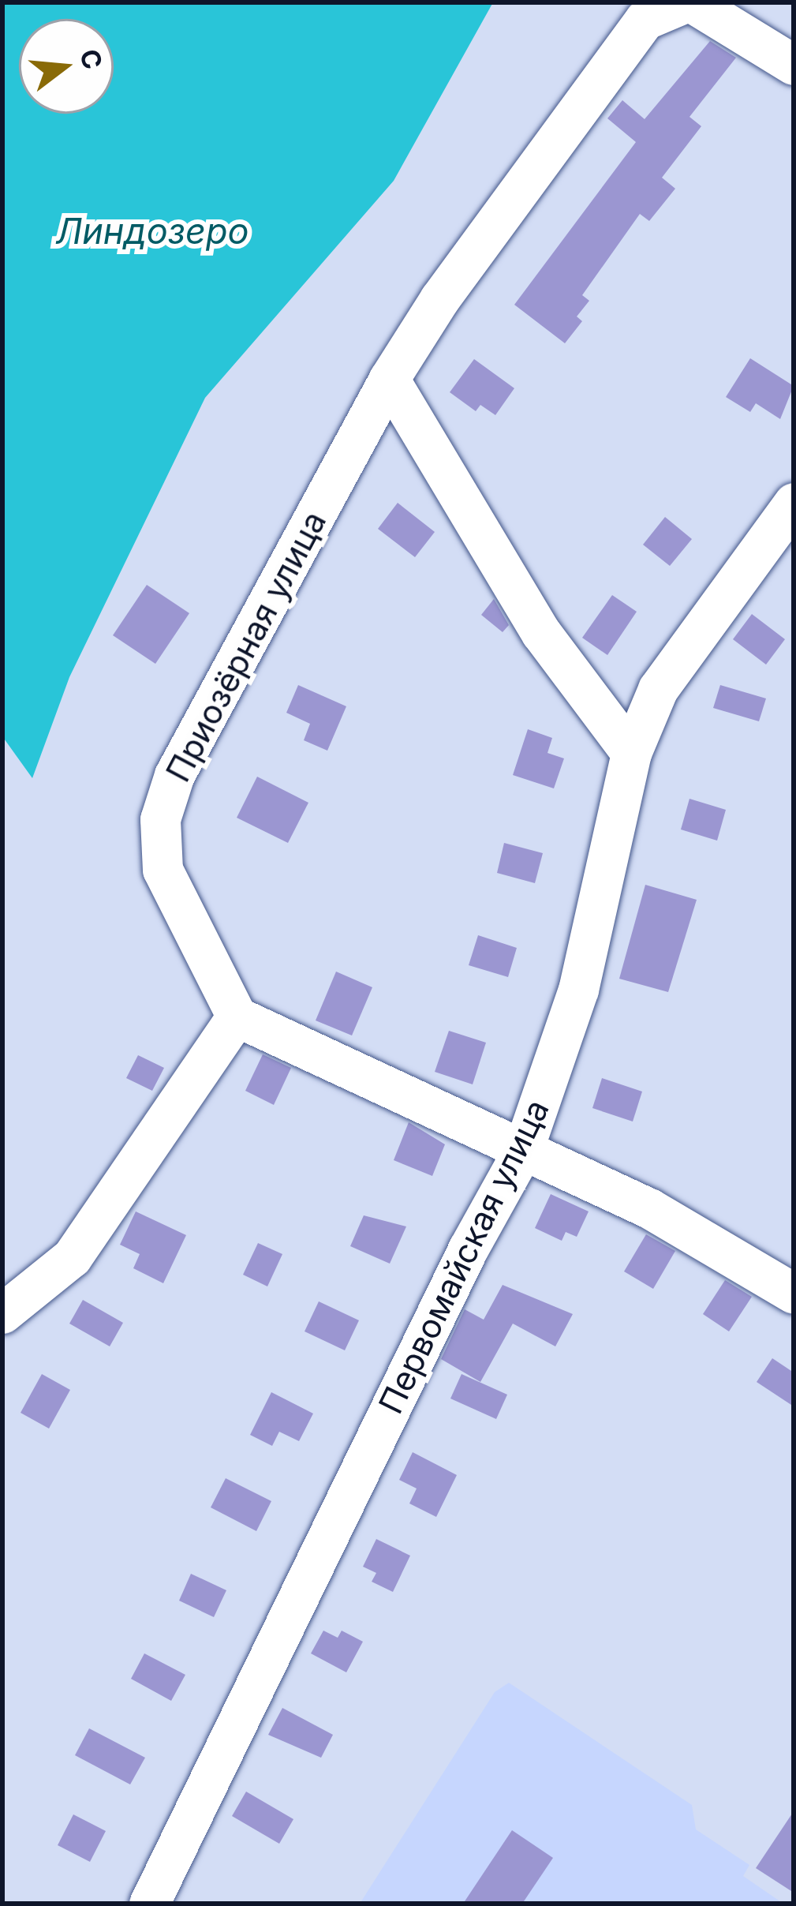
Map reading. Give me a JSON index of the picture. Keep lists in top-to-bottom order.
{
  "streets": {
    "street": ["Приозёрная улица", "Первомайская улица"]
  },
  "water": ["Линдозеро"],
  "north": "right"
}
